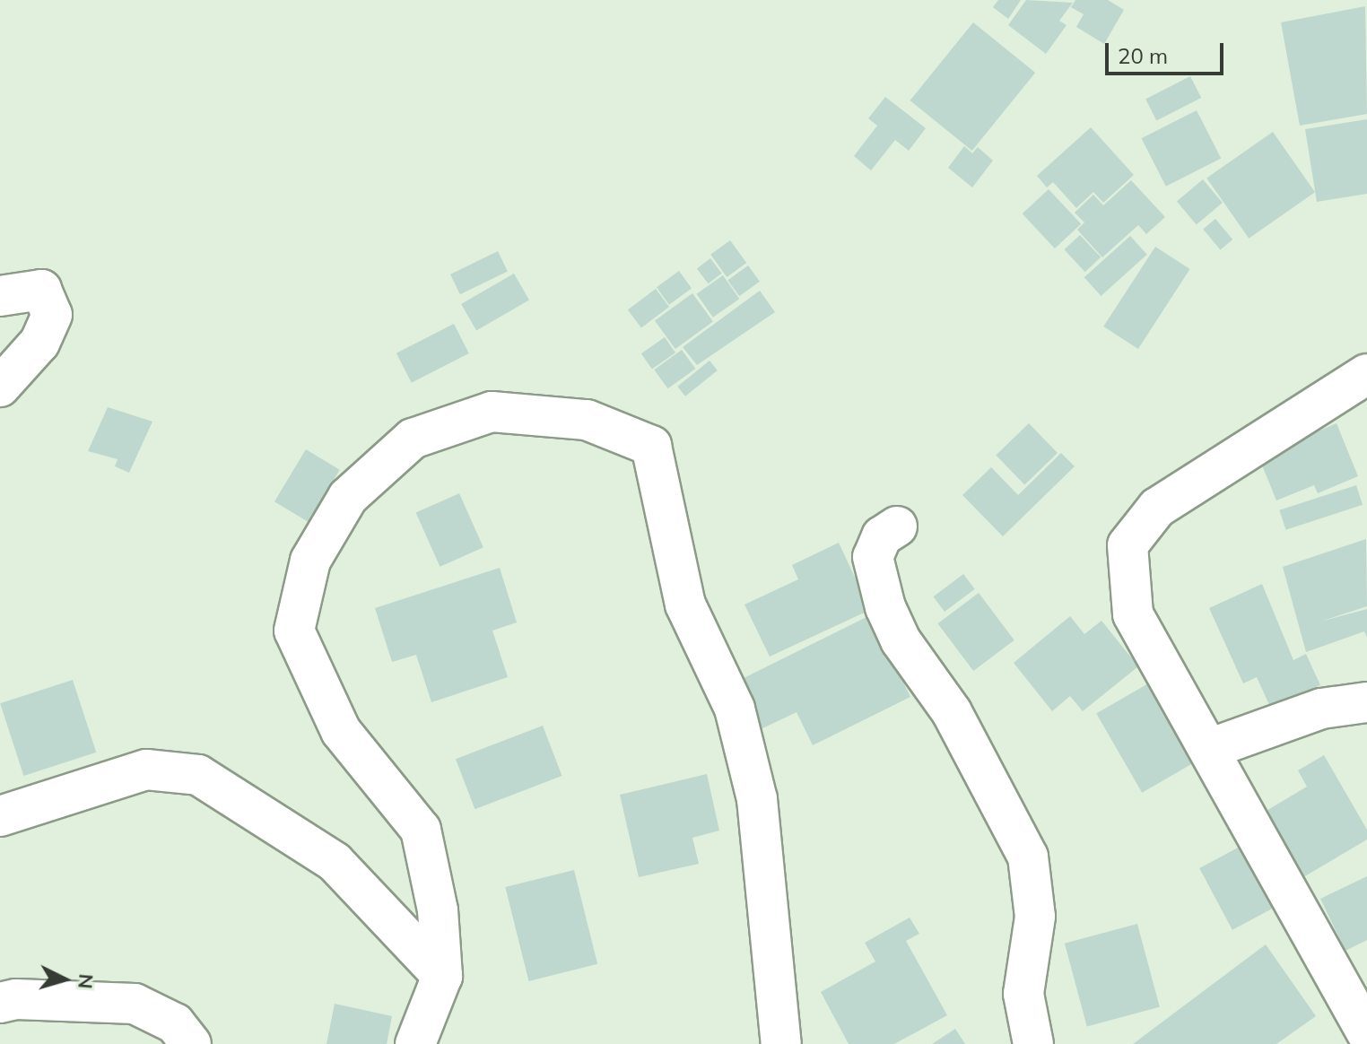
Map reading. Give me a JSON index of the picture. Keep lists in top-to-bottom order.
{
  "scale_bar": "20 m",
  "north": "right"
}
